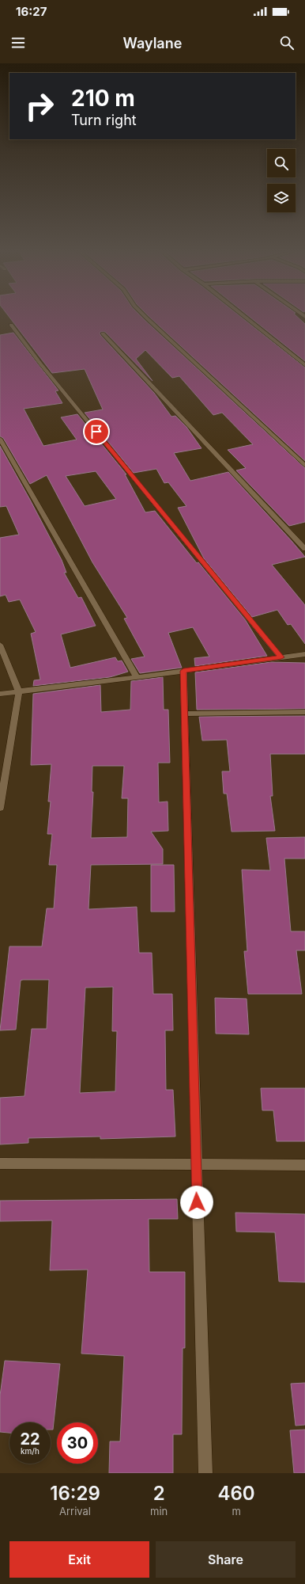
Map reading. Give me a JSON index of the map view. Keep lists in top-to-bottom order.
{
  "page": {
    "status": "16:27",
    "header": "Waylane",
    "turn": ["210 m", "Turn right"],
    "speed": "22 km/h",
    "limit": "30",
    "eta": [
      "16:29",
      "Arrival",
      "2",
      "min",
      "460",
      "m"
    ],
    "buttons": ["Exit", "Share"]
  }
}
